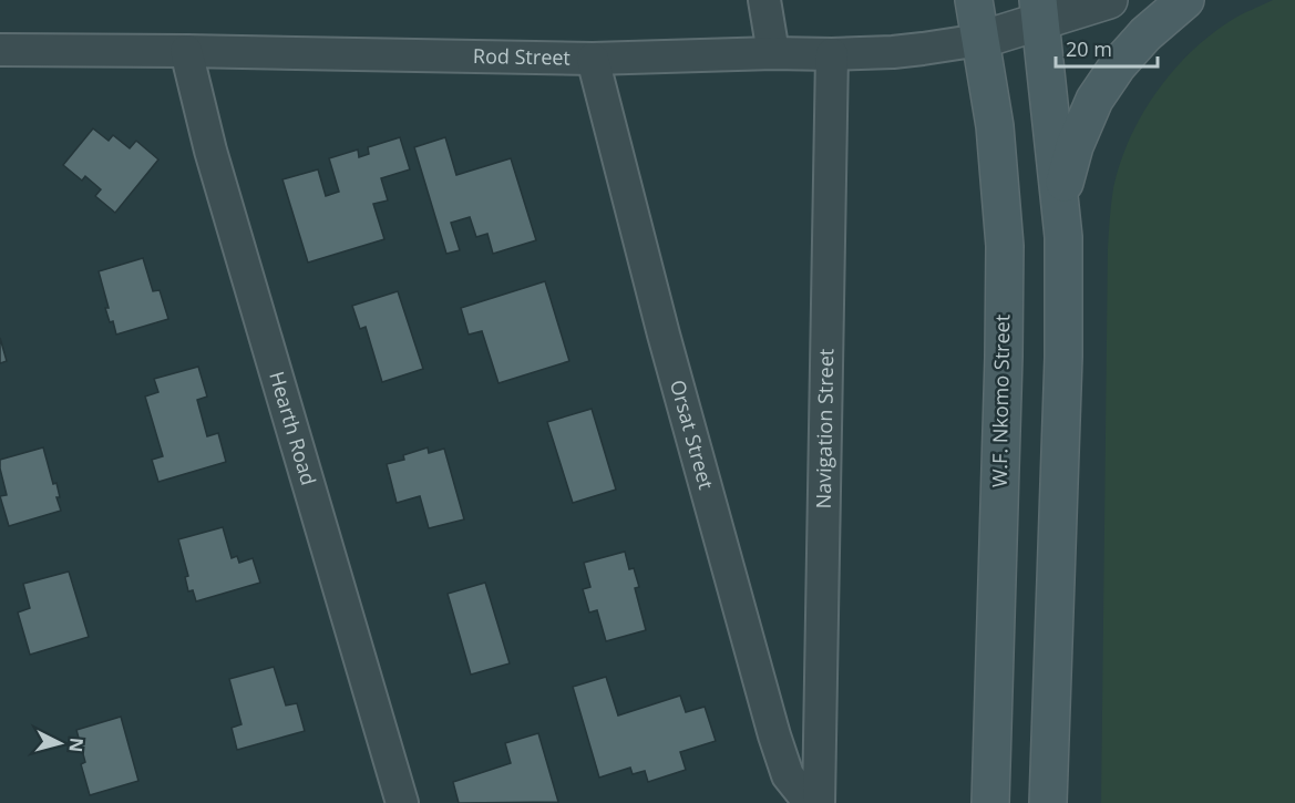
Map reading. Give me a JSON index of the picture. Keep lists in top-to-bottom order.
{
  "streets": {
    "main road": ["W.F. Nkomo Street"],
    "street": [
      "Rod Street",
      "Hearth Road",
      "Navigation Street",
      "Orsat Street"
    ]
  },
  "crossings": [
    ["Rod Street", "W.F. Nkomo Street"],
    ["Rod Street", "Hearth Road"],
    ["Rod Street", "Navigation Street"],
    ["Rod Street", "Orsat Street"]
  ],
  "scale_bar": "20 m",
  "north": "right"
}
